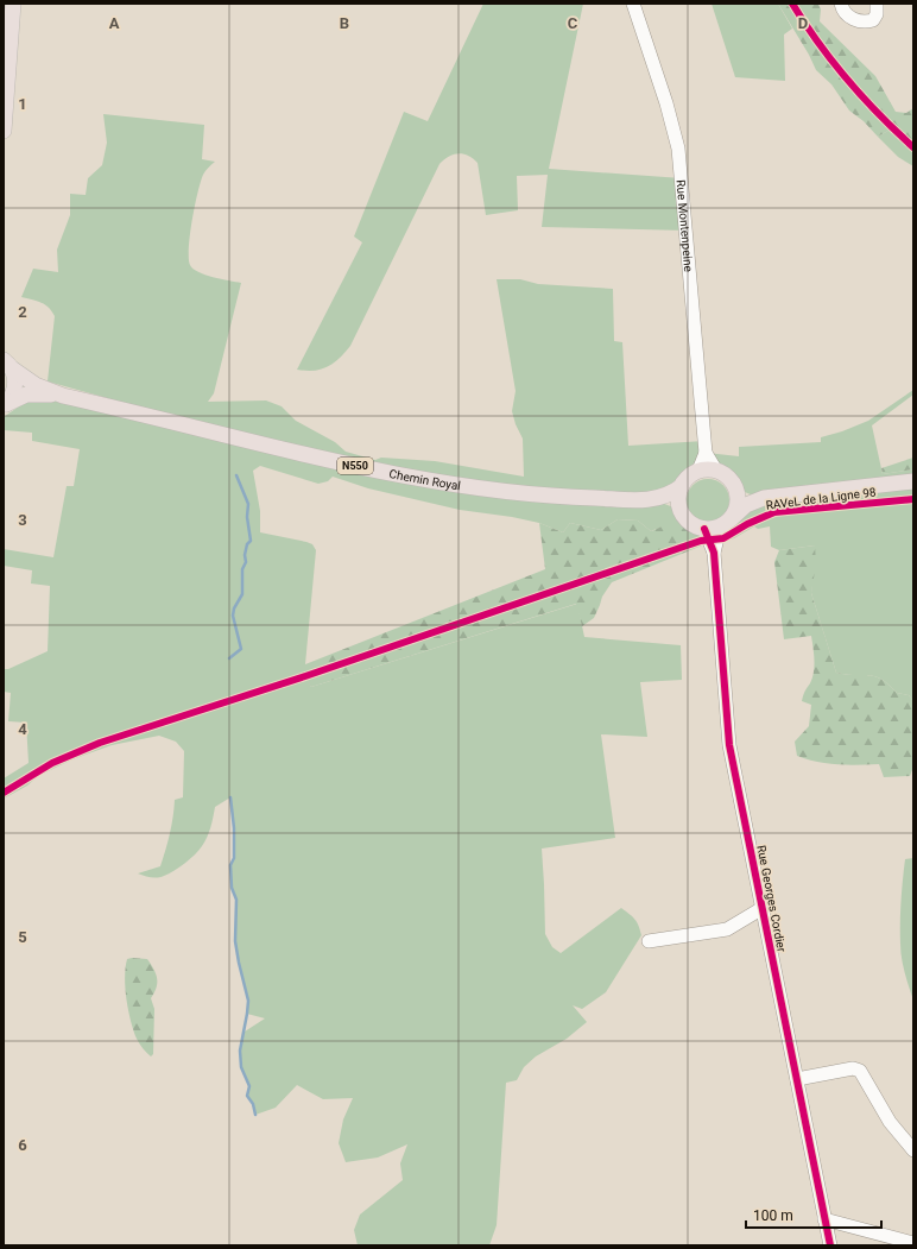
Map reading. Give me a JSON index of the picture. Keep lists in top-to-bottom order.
{
  "streets": {
    "main road": ["N550", "Chemin Royal"],
    "street": ["Rue Montenpeine", "Rue Georges Cordier"],
    "cycle path": ["RAVeL de la Ligne 98"]
  },
  "crossings": [
    ["Rue Montenpeine", "Chemin Royal"],
    ["Rue Montenpeine", "Rue Georges Cordier"],
    ["Chemin Royal", "Rue Georges Cordier"]
  ],
  "scale_bar": "100 m",
  "grid": {
    "columns": [
      "A",
      "B",
      "C",
      "D"
    ],
    "rows": [
      "1",
      "2",
      "3",
      "4",
      "5",
      "6"
    ]
  }
}
